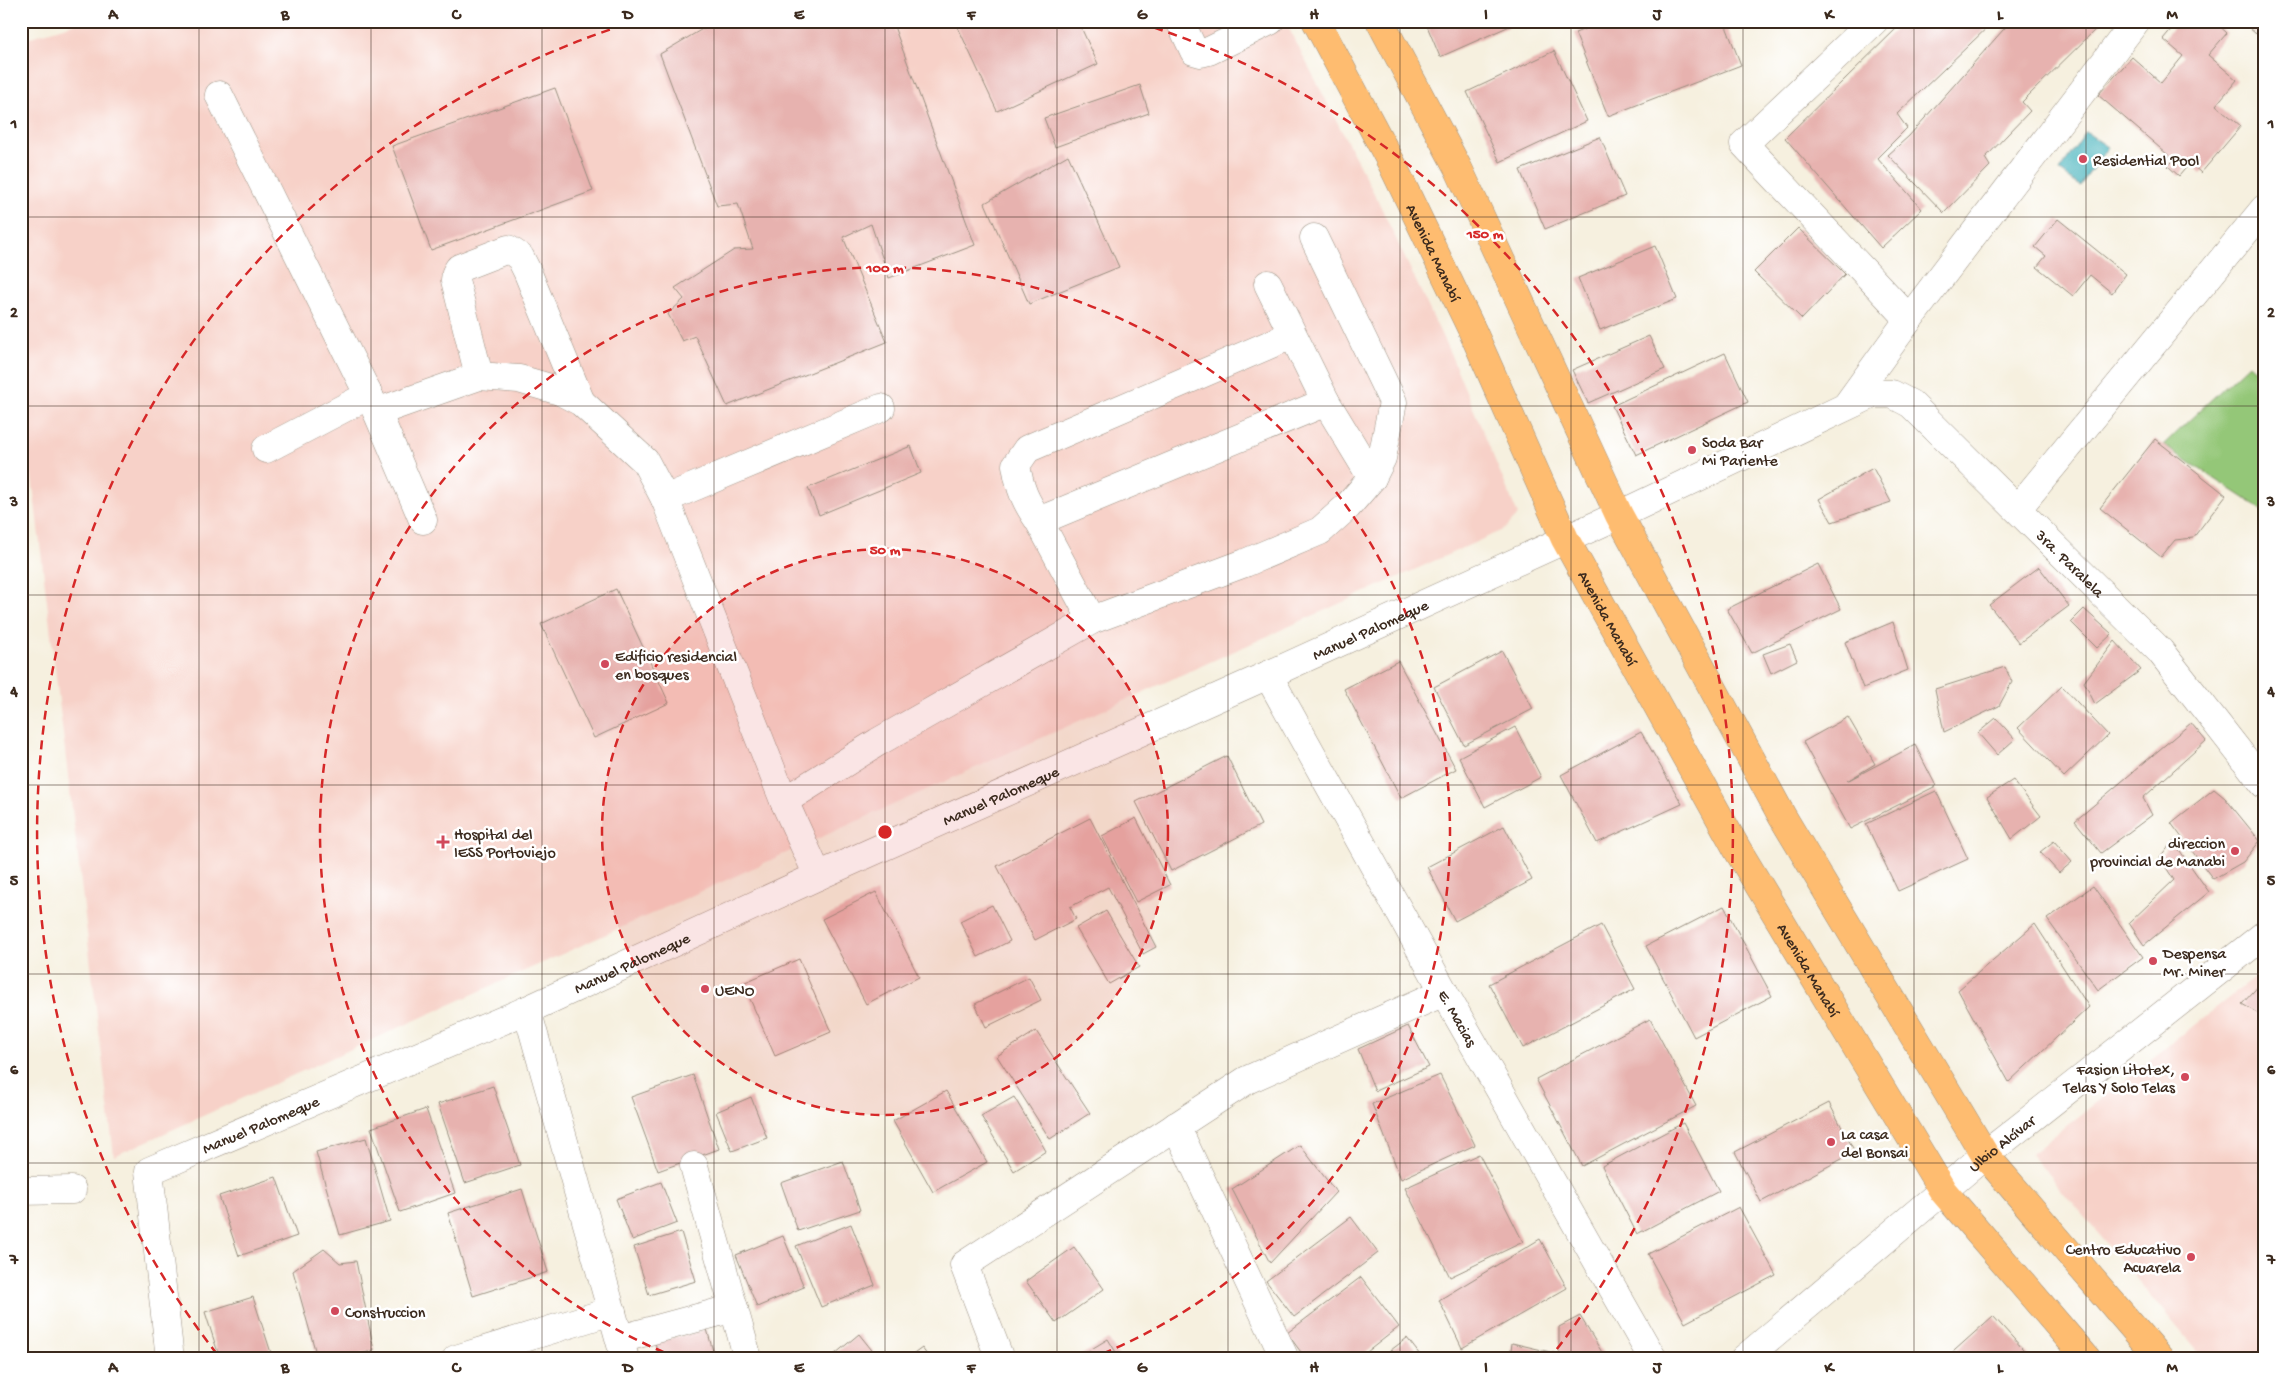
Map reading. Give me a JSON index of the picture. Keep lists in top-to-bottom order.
{
  "streets": {
    "main road": ["Avenida Manabí"],
    "street": [
      "3ra. Paralela",
      "Manuel Palomeque",
      "E. Macias",
      "Ulbio Alcívar"
    ]
  },
  "crossings": [
    ["Avenida Manabí", "Manuel Palomeque"],
    ["Avenida Manabí", "Ulbio Alcívar"],
    ["3ra. Paralela", "Manuel Palomeque"],
    ["Manuel Palomeque", "E. Macias"]
  ],
  "places": {
    "other": [
      "Residential Pool",
      "Soda Bar Mi Pariente",
      "Edificio residencial en bosques",
      "direccion provincial de Manabi",
      "Despensa Mr. Miner",
      "UENO",
      "Fasion Litotex, Telas Y Solo Telas",
      "La casa del Bonsai",
      "Centro Educativo Acuarela",
      "Construccion"
    ],
    "health": ["Hospital del IESS Portoviejo"]
  },
  "grid": {
    "columns": [
      "A",
      "B",
      "C",
      "D",
      "E",
      "F",
      "G",
      "H",
      "I",
      "J",
      "K",
      "L",
      "M"
    ],
    "rows": [
      "1",
      "2",
      "3",
      "4",
      "5",
      "6",
      "7"
    ]
  },
  "rings": ["150 m", "100 m", "50 m"]
}
